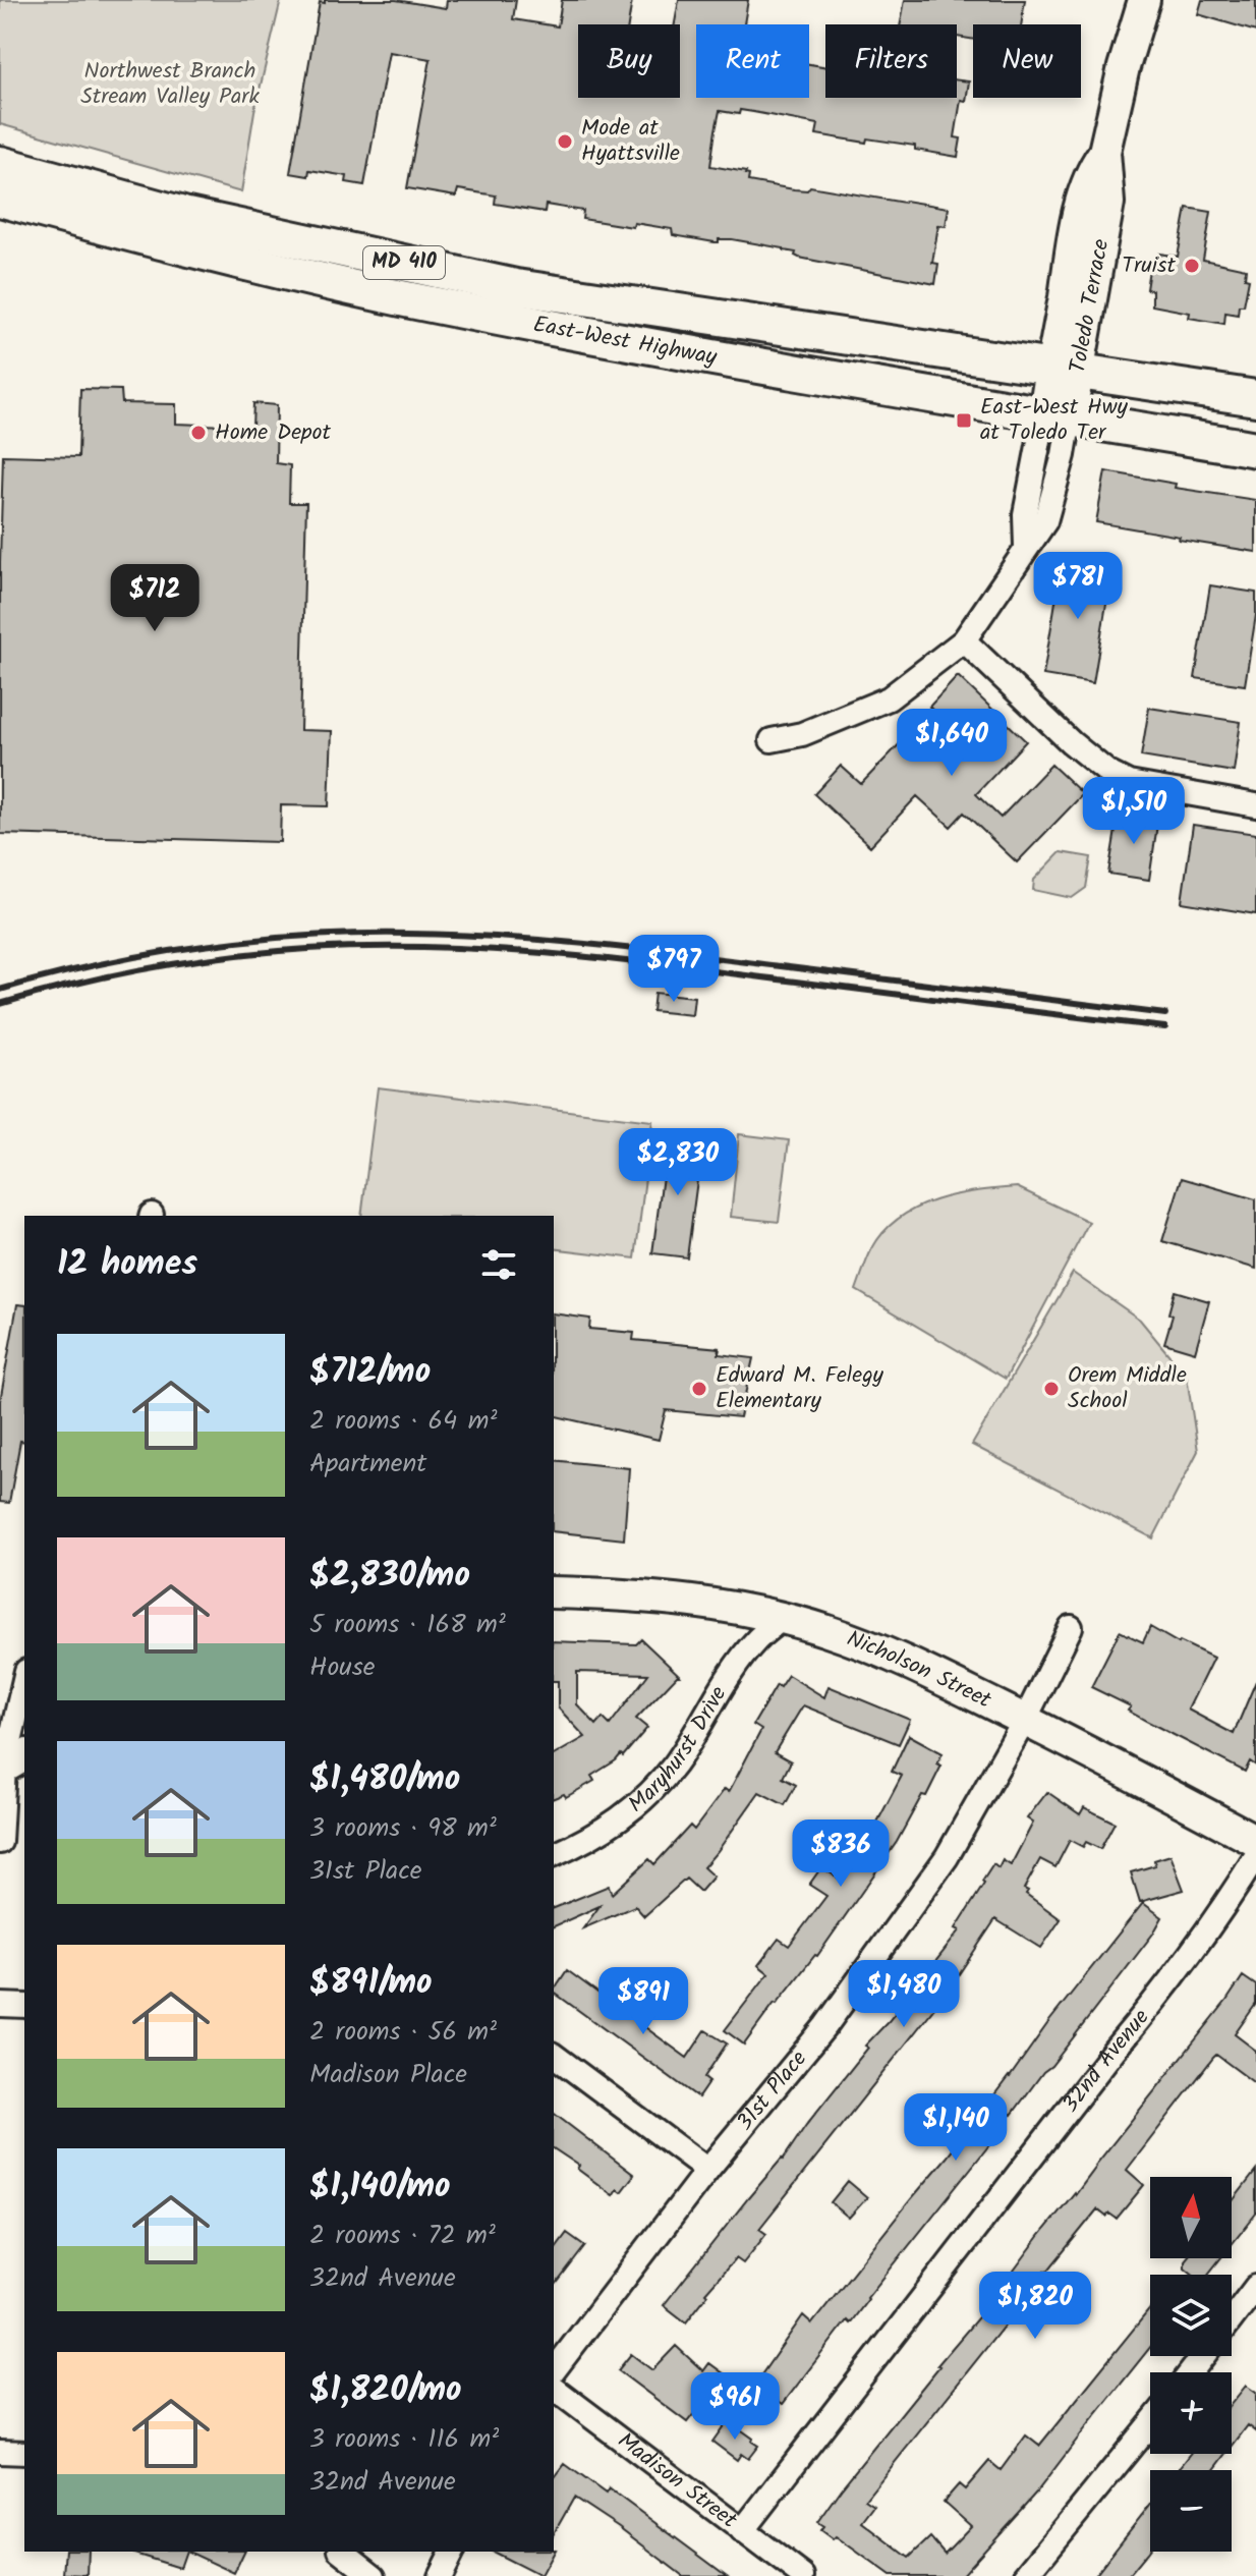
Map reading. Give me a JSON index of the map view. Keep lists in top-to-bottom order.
{
  "streets": {
    "main road": ["MD 410", "East-West Highway"],
    "street": [
      "Toledo Terrace",
      "Nicholson Street",
      "Maryhurst Drive",
      "32nd Avenue",
      "31st Place",
      "Madison Street"
    ]
  },
  "crossings": [
    ["Toledo Terrace", "East-West Highway"],
    ["Nicholson Street", "Maryhurst Drive"],
    ["Nicholson Street", "31st Place"],
    ["32nd Avenue", "Madison Street"]
  ],
  "parks": ["Northwest Branch Stream Valley Park"],
  "places": {
    "other": [
      "Mode at Hyattsville",
      "Truist",
      "Home Depot",
      "Edward M. Felegy Elementary",
      "Orem Middle School"
    ],
    "transit": ["East-West Hwy at Toledo Ter"]
  },
  "north": "top",
  "page": {
    "chip": [
      "Buy",
      "Rent",
      "Filters",
      "New"
    ],
    "price": [
      "$781",
      "$712",
      "$1,640",
      "$1,510",
      "$797",
      "$2,830",
      "$836",
      "$1,480",
      "$891",
      "$1,140",
      "$1,820",
      "$961"
    ],
    "heading": "12 homes",
    "list": [
      {
        "name": "$712/mo",
        "note": "2 rooms · 64 m² · Apartment"
      },
      {
        "name": "$2,830/mo",
        "note": "5 rooms · 168 m² · House"
      },
      {
        "name": "$1,480/mo",
        "note": "3 rooms · 98 m² · 31st Place"
      },
      {
        "name": "$891/mo",
        "note": "2 rooms · 56 m² · Madison Place"
      },
      {
        "name": "$1,140/mo",
        "note": "2 rooms · 72 m² · 32nd Avenue"
      },
      {
        "name": "$1,820/mo",
        "note": "3 rooms · 116 m² · 32nd Avenue"
      }
    ],
    "map_buttons": ["+", "−"]
  }
}
